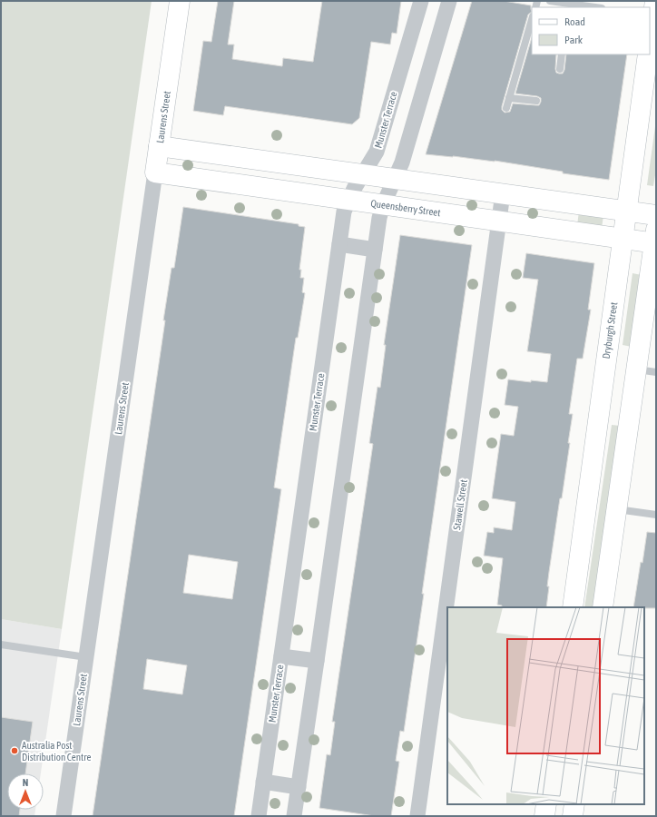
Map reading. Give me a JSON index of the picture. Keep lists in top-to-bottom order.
{
  "streets": {
    "street": [
      "Laurens Street",
      "Munster Terrace",
      "Queensberry Street",
      "Dryburgh Street",
      "Stawell Street"
    ]
  },
  "crossings": [
    ["Laurens Street", "Queensberry Street"],
    ["Munster Terrace", "Queensberry Street"],
    ["Queensberry Street", "Dryburgh Street"],
    ["Queensberry Street", "Stawell Street"]
  ],
  "places": ["Australia Post Distribution Centre"],
  "legend": ["Road", "Park"],
  "north": "top"
}
